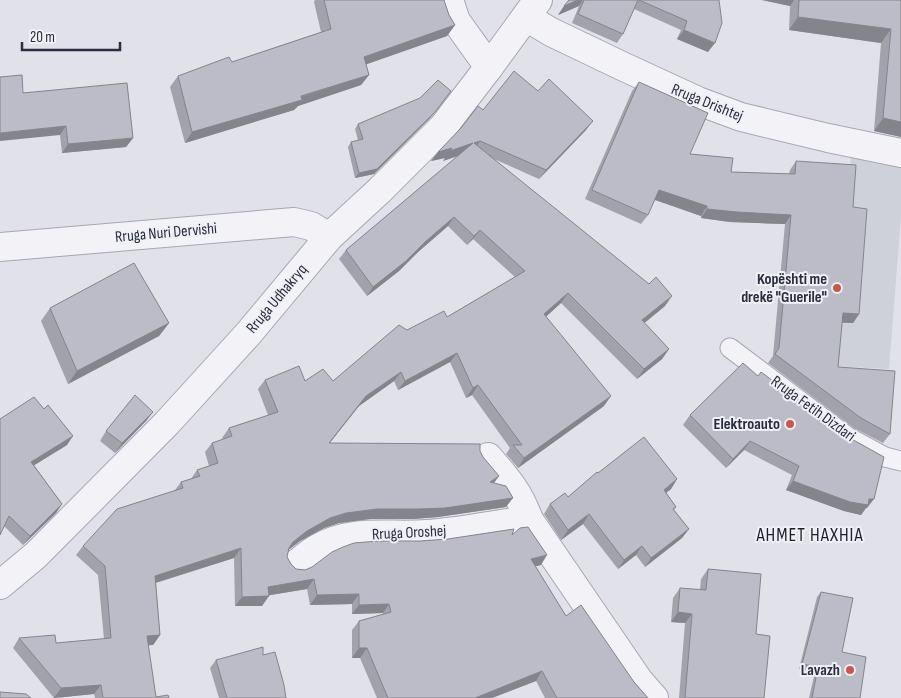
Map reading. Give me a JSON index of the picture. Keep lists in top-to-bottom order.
{
  "streets": {
    "street": [
      "Rruga Drishtej",
      "Rruga Nuri Dervishi",
      "Rruga Udhakryq",
      "Rruga Oroshej"
    ],
    "lane": ["Rruga Fetih Dizdari"]
  },
  "crossings": [
    ["Rruga Drishtej", "Rruga Udhakryq"],
    ["Rruga Nuri Dervishi", "Rruga Udhakryq"]
  ],
  "districts": ["AHMET HAXHIA"],
  "places": ["Kopështi me drekë \"Guerile\"", "Elektroauto", "Lavazh"],
  "scale_bar": "20 m"
}
